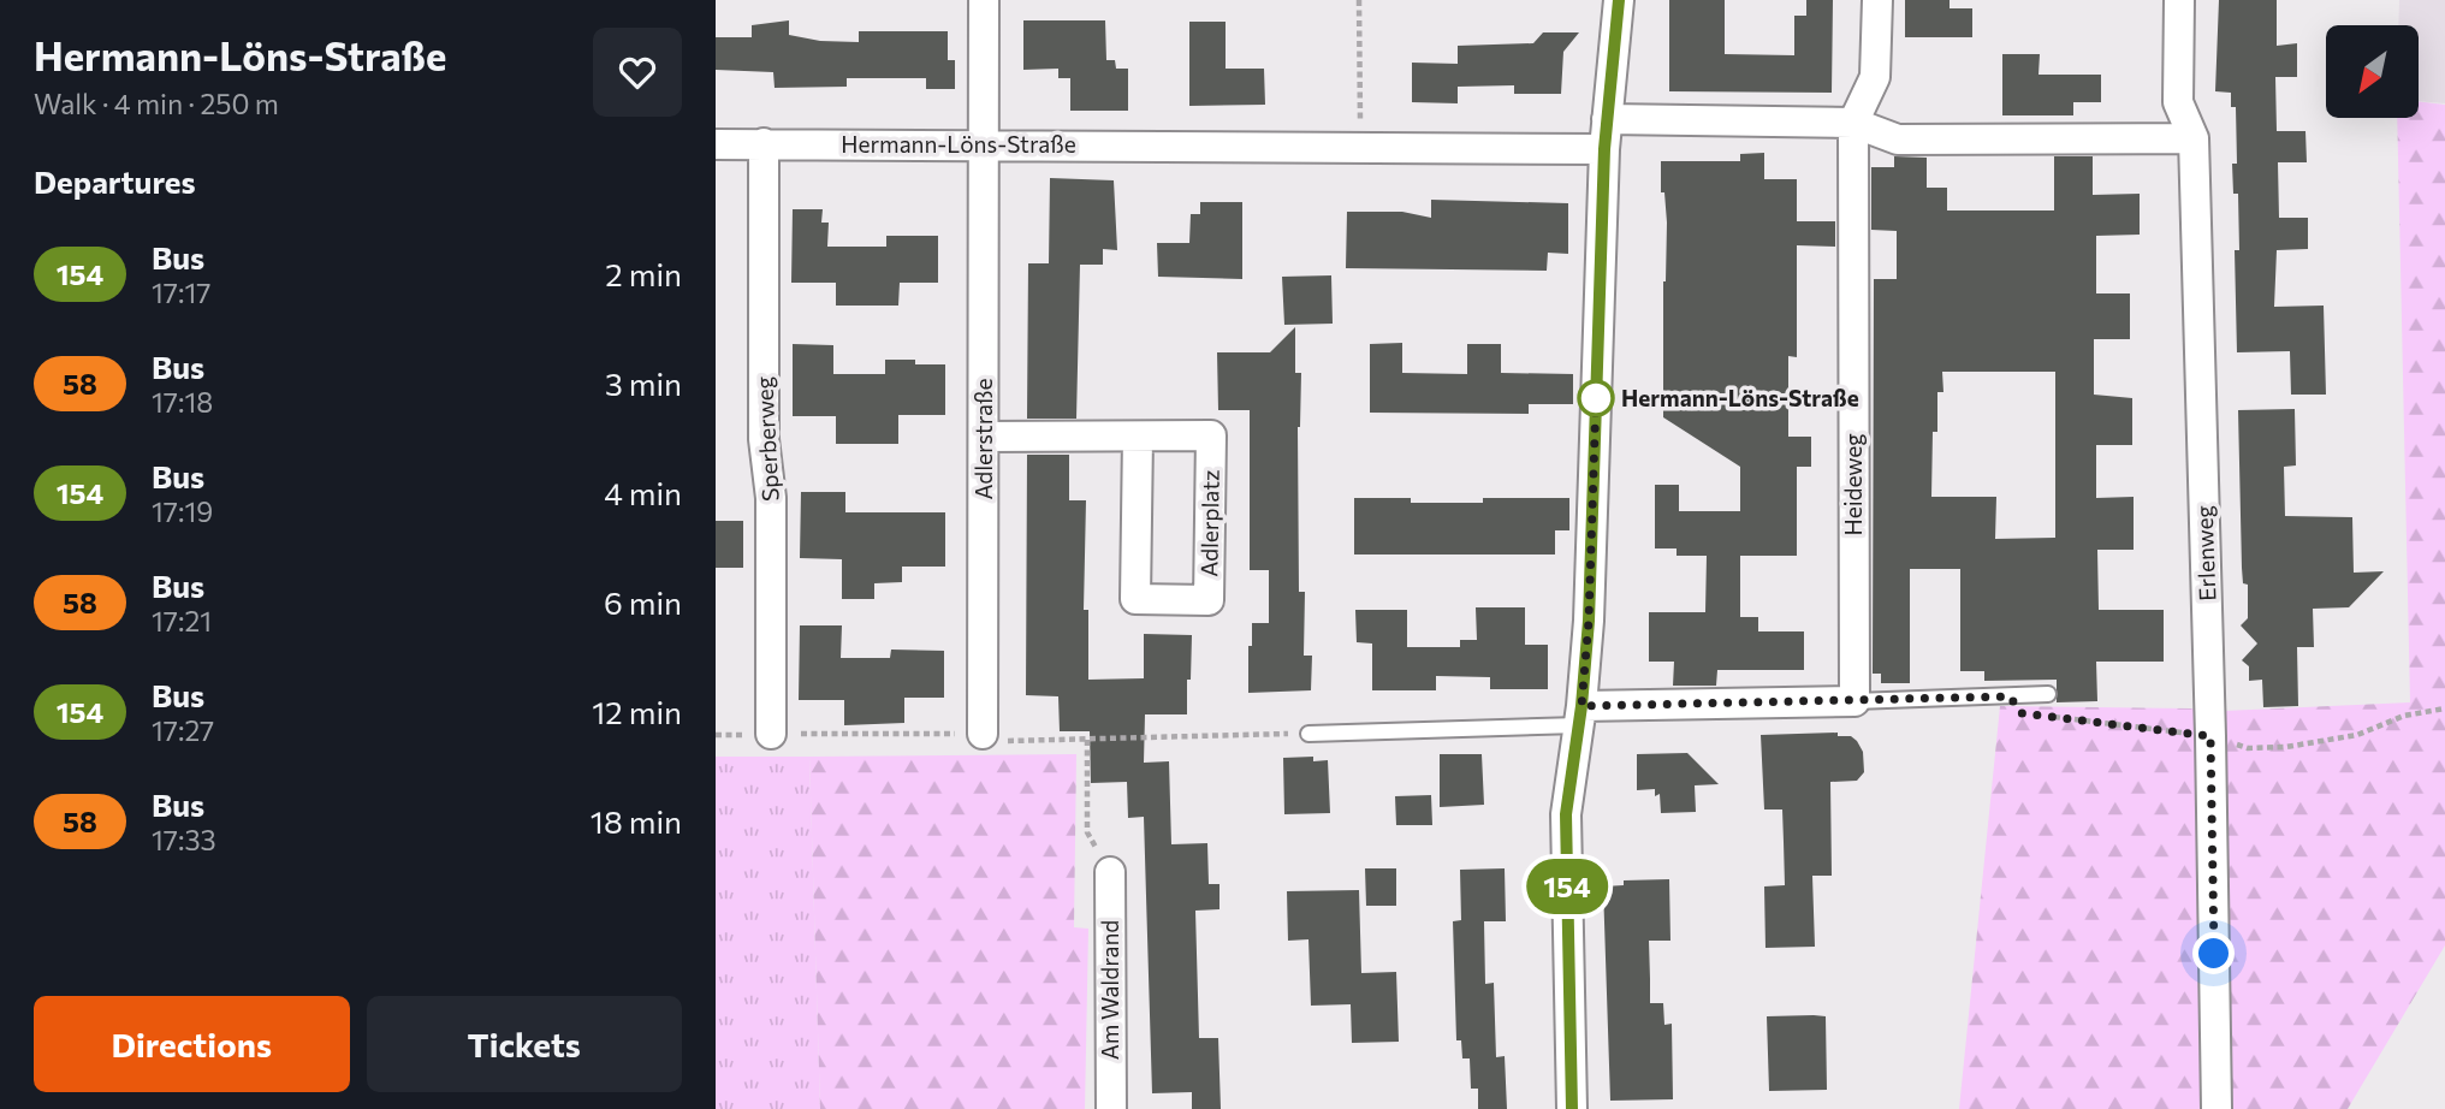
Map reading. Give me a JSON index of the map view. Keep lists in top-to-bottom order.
{
  "streets": {
    "street": [
      "Hermann-Löns-Straße",
      "Sperberweg",
      "Adlerstraße",
      "Heideweg",
      "Adlerplatz",
      "Erlenweg",
      "Am Waldrand"
    ]
  },
  "crossings": [
    ["Hermann-Löns-Straße", "Sperberweg"],
    ["Hermann-Löns-Straße", "Adlerstraße"],
    ["Adlerstraße", "Adlerplatz"]
  ],
  "places": ["Hermann-Löns-Straße"],
  "lines": ["bus line 154"],
  "north": "bottom left",
  "page": {
    "heading": [
      ["Hermann-Löns-Straße", "Walk · 4 min · 250 m"],
      "Departures"
    ],
    "on_map": "154",
    "list": [
      {
        "mark": "154",
        "name": "Bus",
        "note": "17:17",
        "value": "2 min"
      },
      {
        "mark": "58",
        "name": "Bus",
        "note": "17:18",
        "value": "3 min"
      },
      {
        "mark": "154",
        "name": "Bus",
        "note": "17:19",
        "value": "4 min"
      },
      {
        "mark": "58",
        "name": "Bus",
        "note": "17:21",
        "value": "6 min"
      },
      {
        "mark": "154",
        "name": "Bus",
        "note": "17:27",
        "value": "12 min"
      },
      {
        "mark": "58",
        "name": "Bus",
        "note": "17:33",
        "value": "18 min"
      }
    ],
    "buttons": ["Directions", "Tickets"]
  }
}
